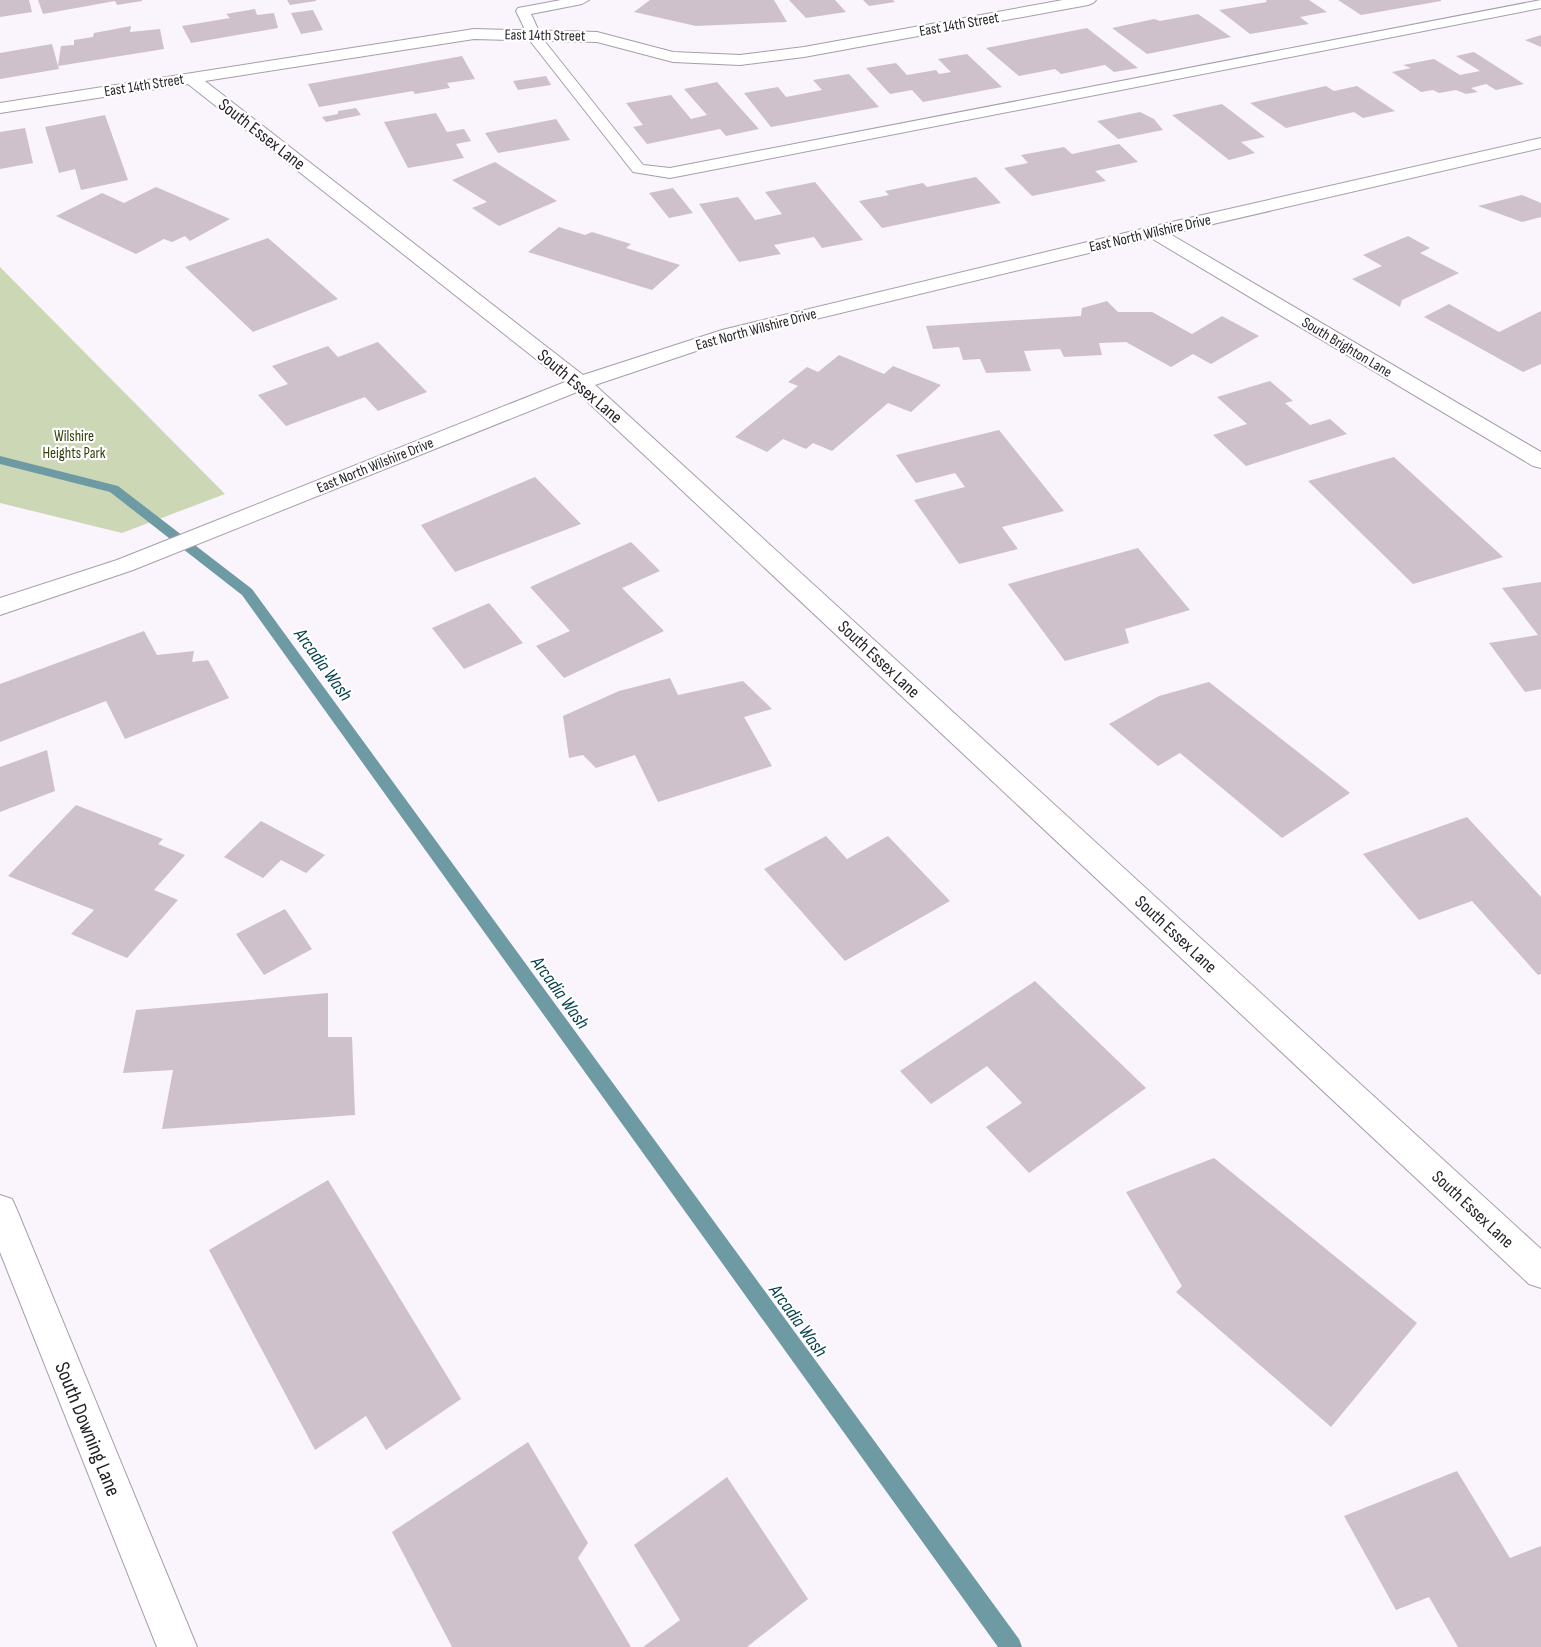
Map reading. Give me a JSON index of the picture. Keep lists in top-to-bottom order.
{
  "streets": {
    "street": [
      "East 14th Street",
      "South Essex Lane",
      "East North Wilshire Drive",
      "South Brighton Lane",
      "South Downing Lane"
    ]
  },
  "crossings": [
    ["East 14th Street", "South Essex Lane"],
    ["South Essex Lane", "East North Wilshire Drive"],
    ["East North Wilshire Drive", "South Brighton Lane"]
  ],
  "water": ["Arcadia Wash"],
  "parks": ["Wilshire Heights Park"]
}
